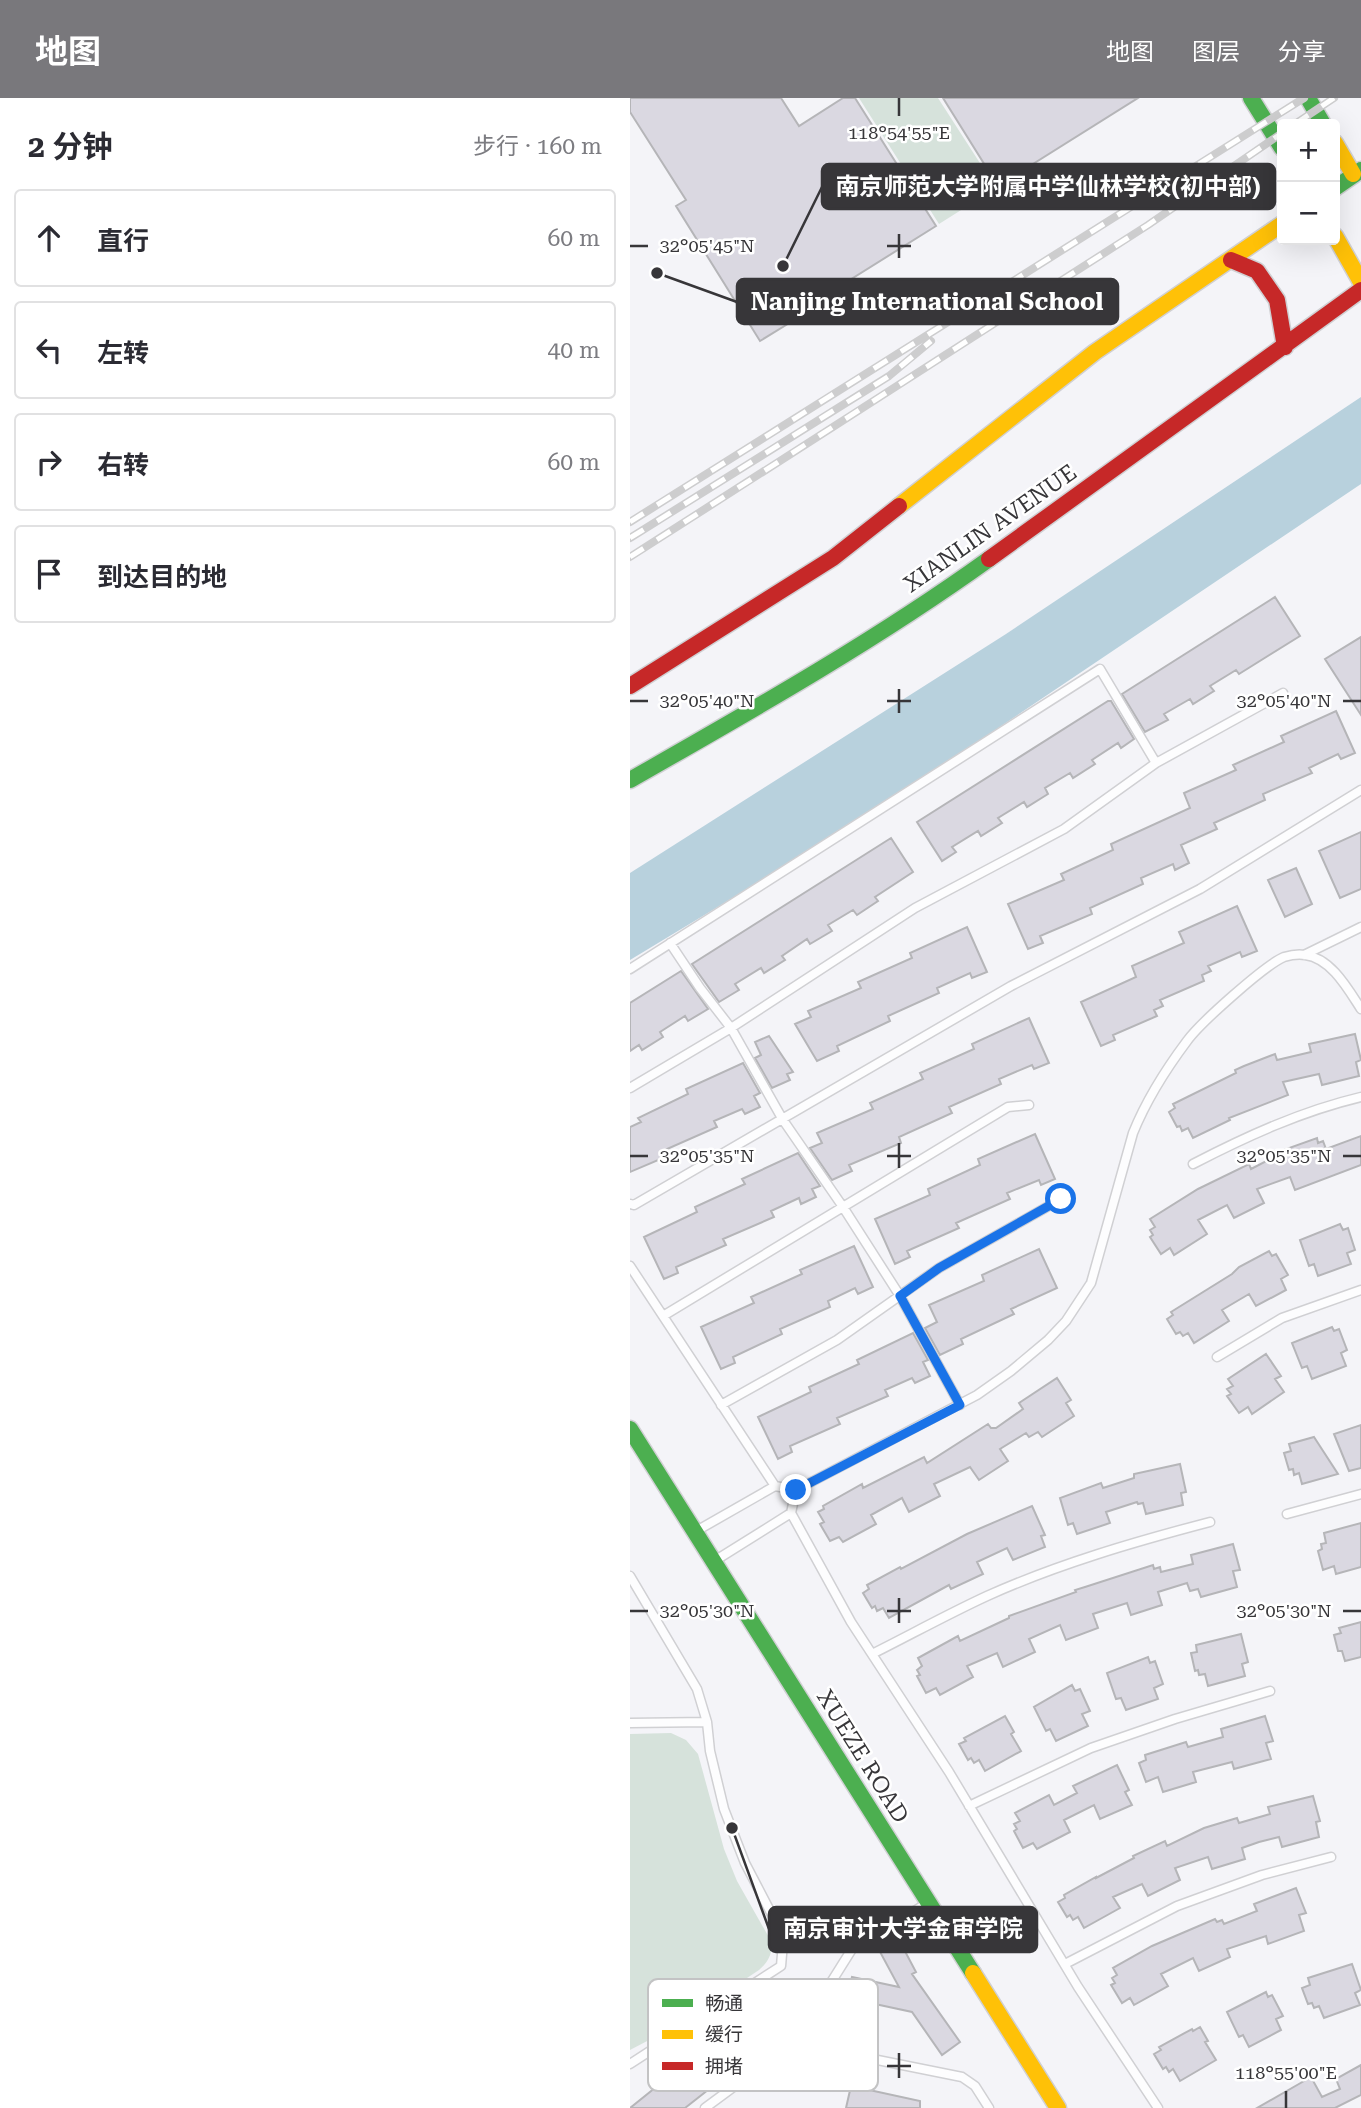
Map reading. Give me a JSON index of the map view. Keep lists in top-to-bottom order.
{
  "streets": {
    "main road": ["XIANLIN AVENUE", "XUEZE ROAD"]
  },
  "places": ["南京师范大学附属中学仙林学校(初中部)", "Nanjing International School", "南京审计大学金审学院"],
  "legend": ["畅通", "缓行", "拥堵"],
  "page": {
    "header": "地图",
    "nav": ["地图", "图层", "分享"],
    "heading": ["2 分钟", "步行 · 160 m"],
    "map_buttons": ["+", "−"],
    "list": [
      ["直行", "60 m"],
      ["左转", "40 m"],
      ["右转", "60 m"],
      "到达目的地"
    ]
  },
  "coordinates": [
    "118°54'55\"E",
    "32°05'45\"N",
    "32°05'40\"N",
    "32°05'35\"N",
    "32°05'30\"N",
    "118°55'00\"E"
  ]
}
